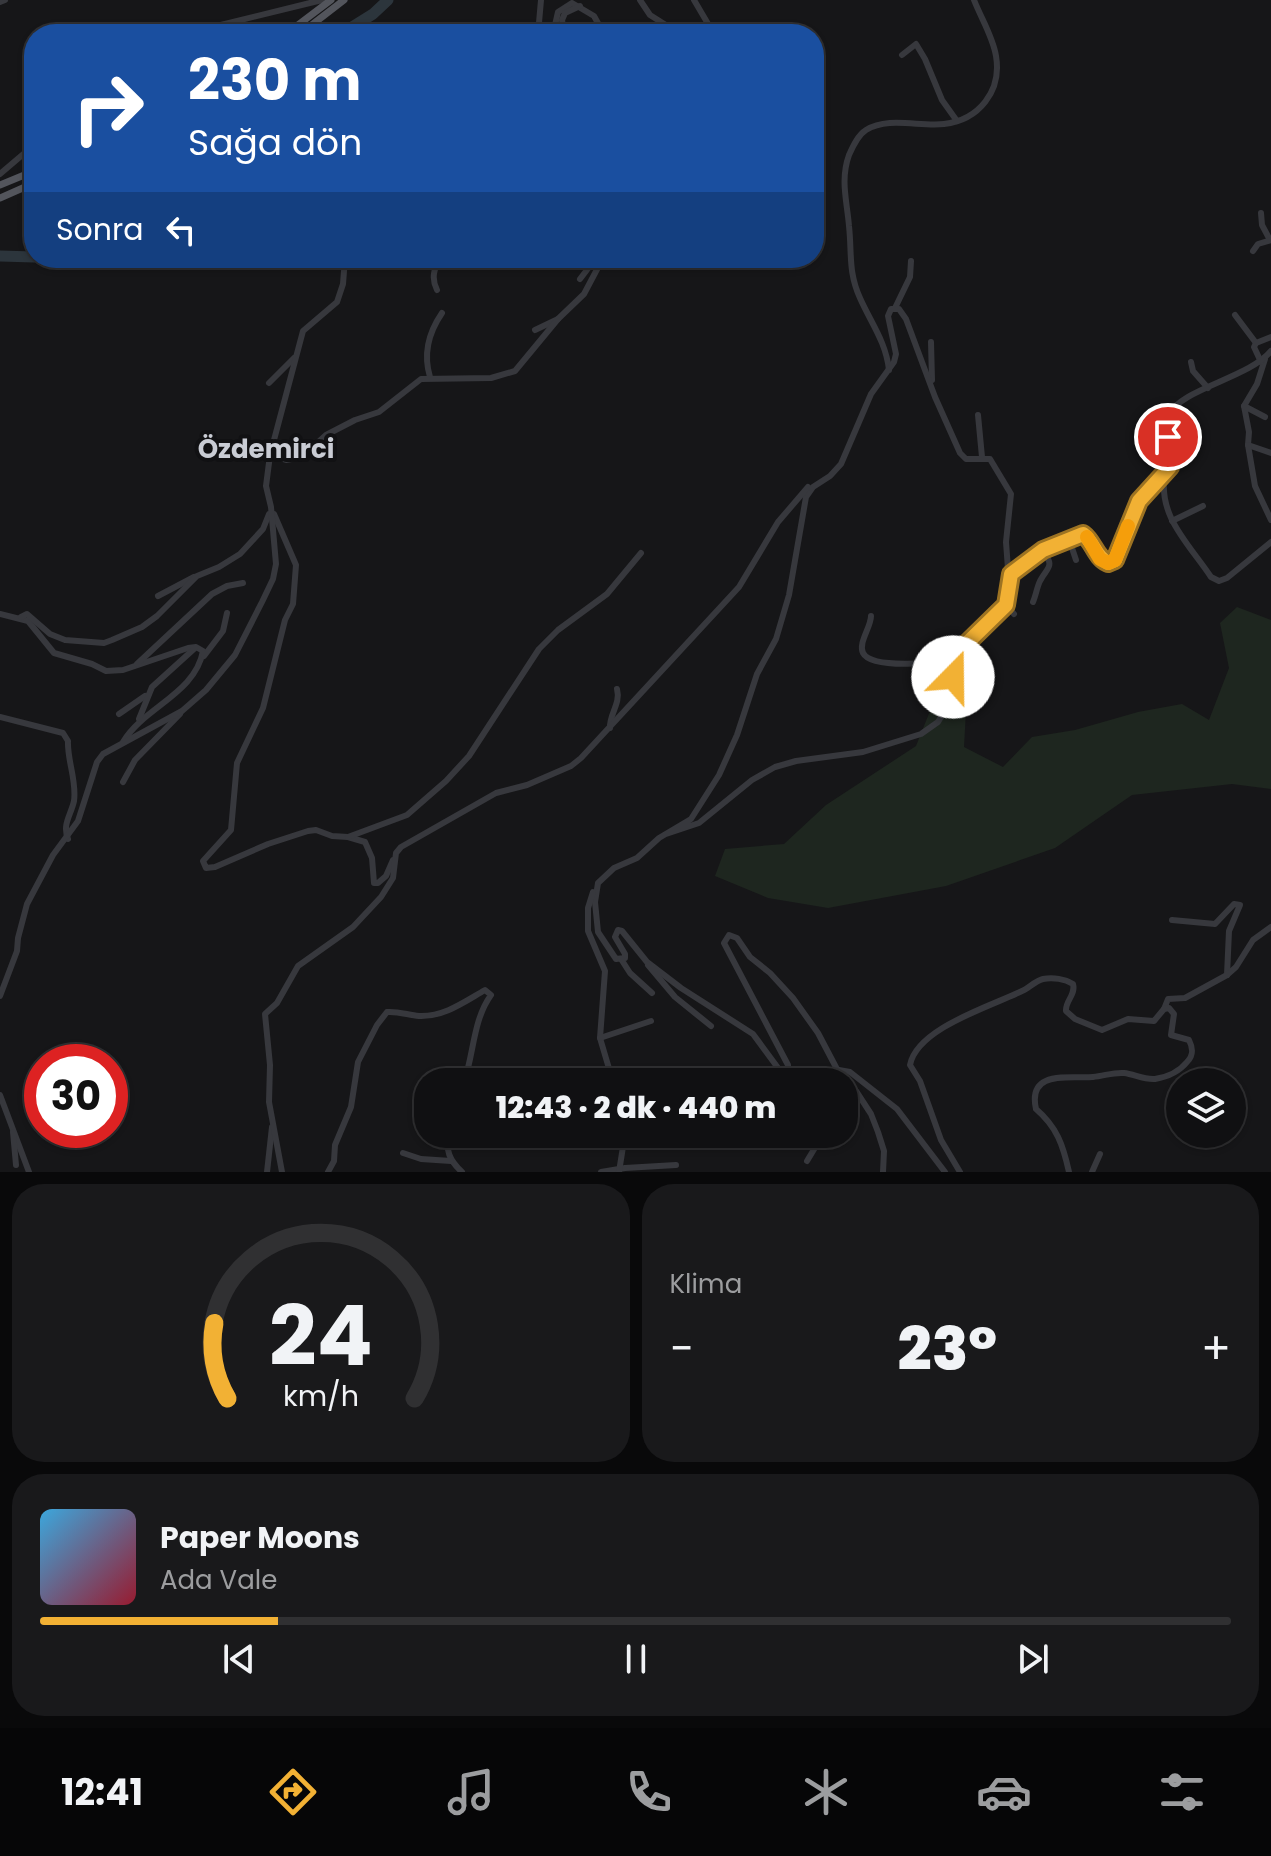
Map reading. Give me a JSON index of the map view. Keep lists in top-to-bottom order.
{
  "districts": ["Özdemirci"],
  "page": {
    "turn": ["230 m", "Sağa dön"],
    "then": "Sonra",
    "limit": "30",
    "trip": "12:43 · 2 dk · 440 m",
    "tile": "Klima",
    "heat": ["−", "23°", "+"],
    "song": ["Paper Moons", "Ada Vale"],
    "tabs": "12:41",
    "gauge": ["24", "km/h"]
  }
}
